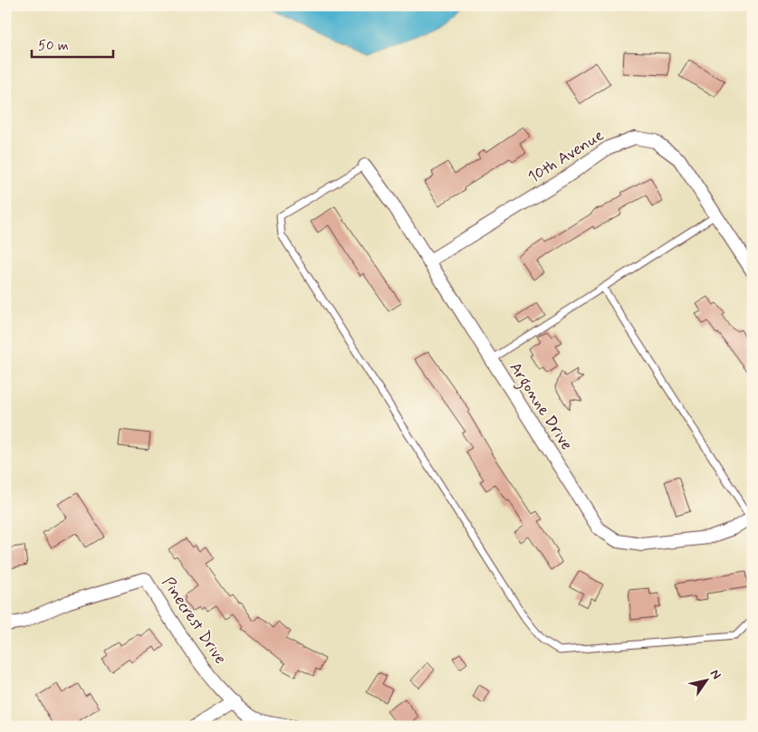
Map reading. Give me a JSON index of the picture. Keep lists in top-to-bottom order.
{
  "streets": {
    "street": ["10th Avenue", "Argonne Drive", "Pinecrest Drive"]
  },
  "crossings": [
    ["10th Avenue", "Argonne Drive"]
  ],
  "scale_bar": "50 m",
  "north": "top right"
}
